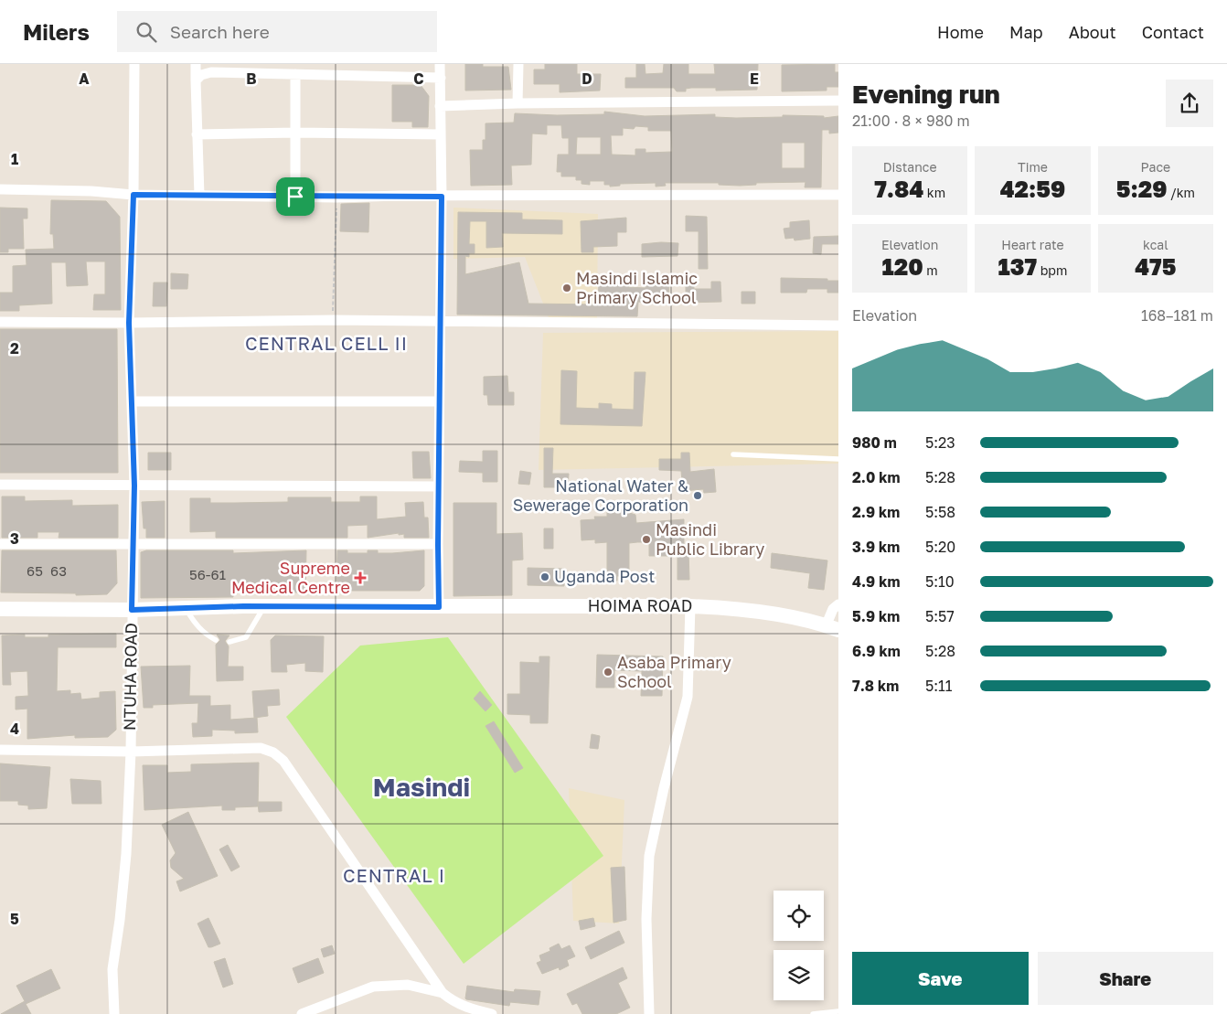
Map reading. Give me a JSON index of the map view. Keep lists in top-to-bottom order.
{
  "streets": {
    "main road": ["HOIMA ROAD"],
    "street": ["NTUHA ROAD"]
  },
  "crossings": [
    ["HOIMA ROAD", "NTUHA ROAD"]
  ],
  "districts": ["CENTRAL CELL II", "Masindi", "CENTRAL I"],
  "places": {
    "other": [
      "Masindi Islamic Primary School",
      "National Water & Sewerage Corporation",
      "Masindi Public Library",
      "Uganda Post",
      "Asaba Primary School"
    ],
    "health": ["Supreme Medical Centre"]
  },
  "house_numbers": ["65", "63", "56-61"],
  "page": {
    "header": "Milers",
    "search": "Search here",
    "nav": [
      "Home",
      "Map",
      "About",
      "Contact"
    ],
    "heading": ["Evening run", "21:00 · 8 × 980 m"],
    "stats": [
      ["Distance", "7.84 km"],
      ["Time", "42:59"],
      ["Pace", "5:29 /km"],
      ["Elevation", "120 m"],
      ["Heart rate", "137 bpm"],
      ["kcal", "475"]
    ],
    "chart": ["Elevation", "168–181 m"],
    "list": [
      {
        "name": "980 m",
        "note": "5:23"
      },
      {
        "name": "2.0 km",
        "note": "5:28"
      },
      {
        "name": "2.9 km",
        "note": "5:58"
      },
      {
        "name": "3.9 km",
        "note": "5:20"
      },
      {
        "name": "4.9 km",
        "note": "5:10"
      },
      {
        "name": "5.9 km",
        "note": "5:57"
      },
      {
        "name": "6.9 km",
        "note": "5:28"
      },
      {
        "name": "7.8 km",
        "note": "5:11"
      }
    ],
    "buttons": ["Save", "Share"]
  },
  "grid": {
    "columns": [
      "A",
      "B",
      "C",
      "D",
      "E"
    ],
    "rows": [
      "1",
      "2",
      "3",
      "4",
      "5"
    ]
  }
}
